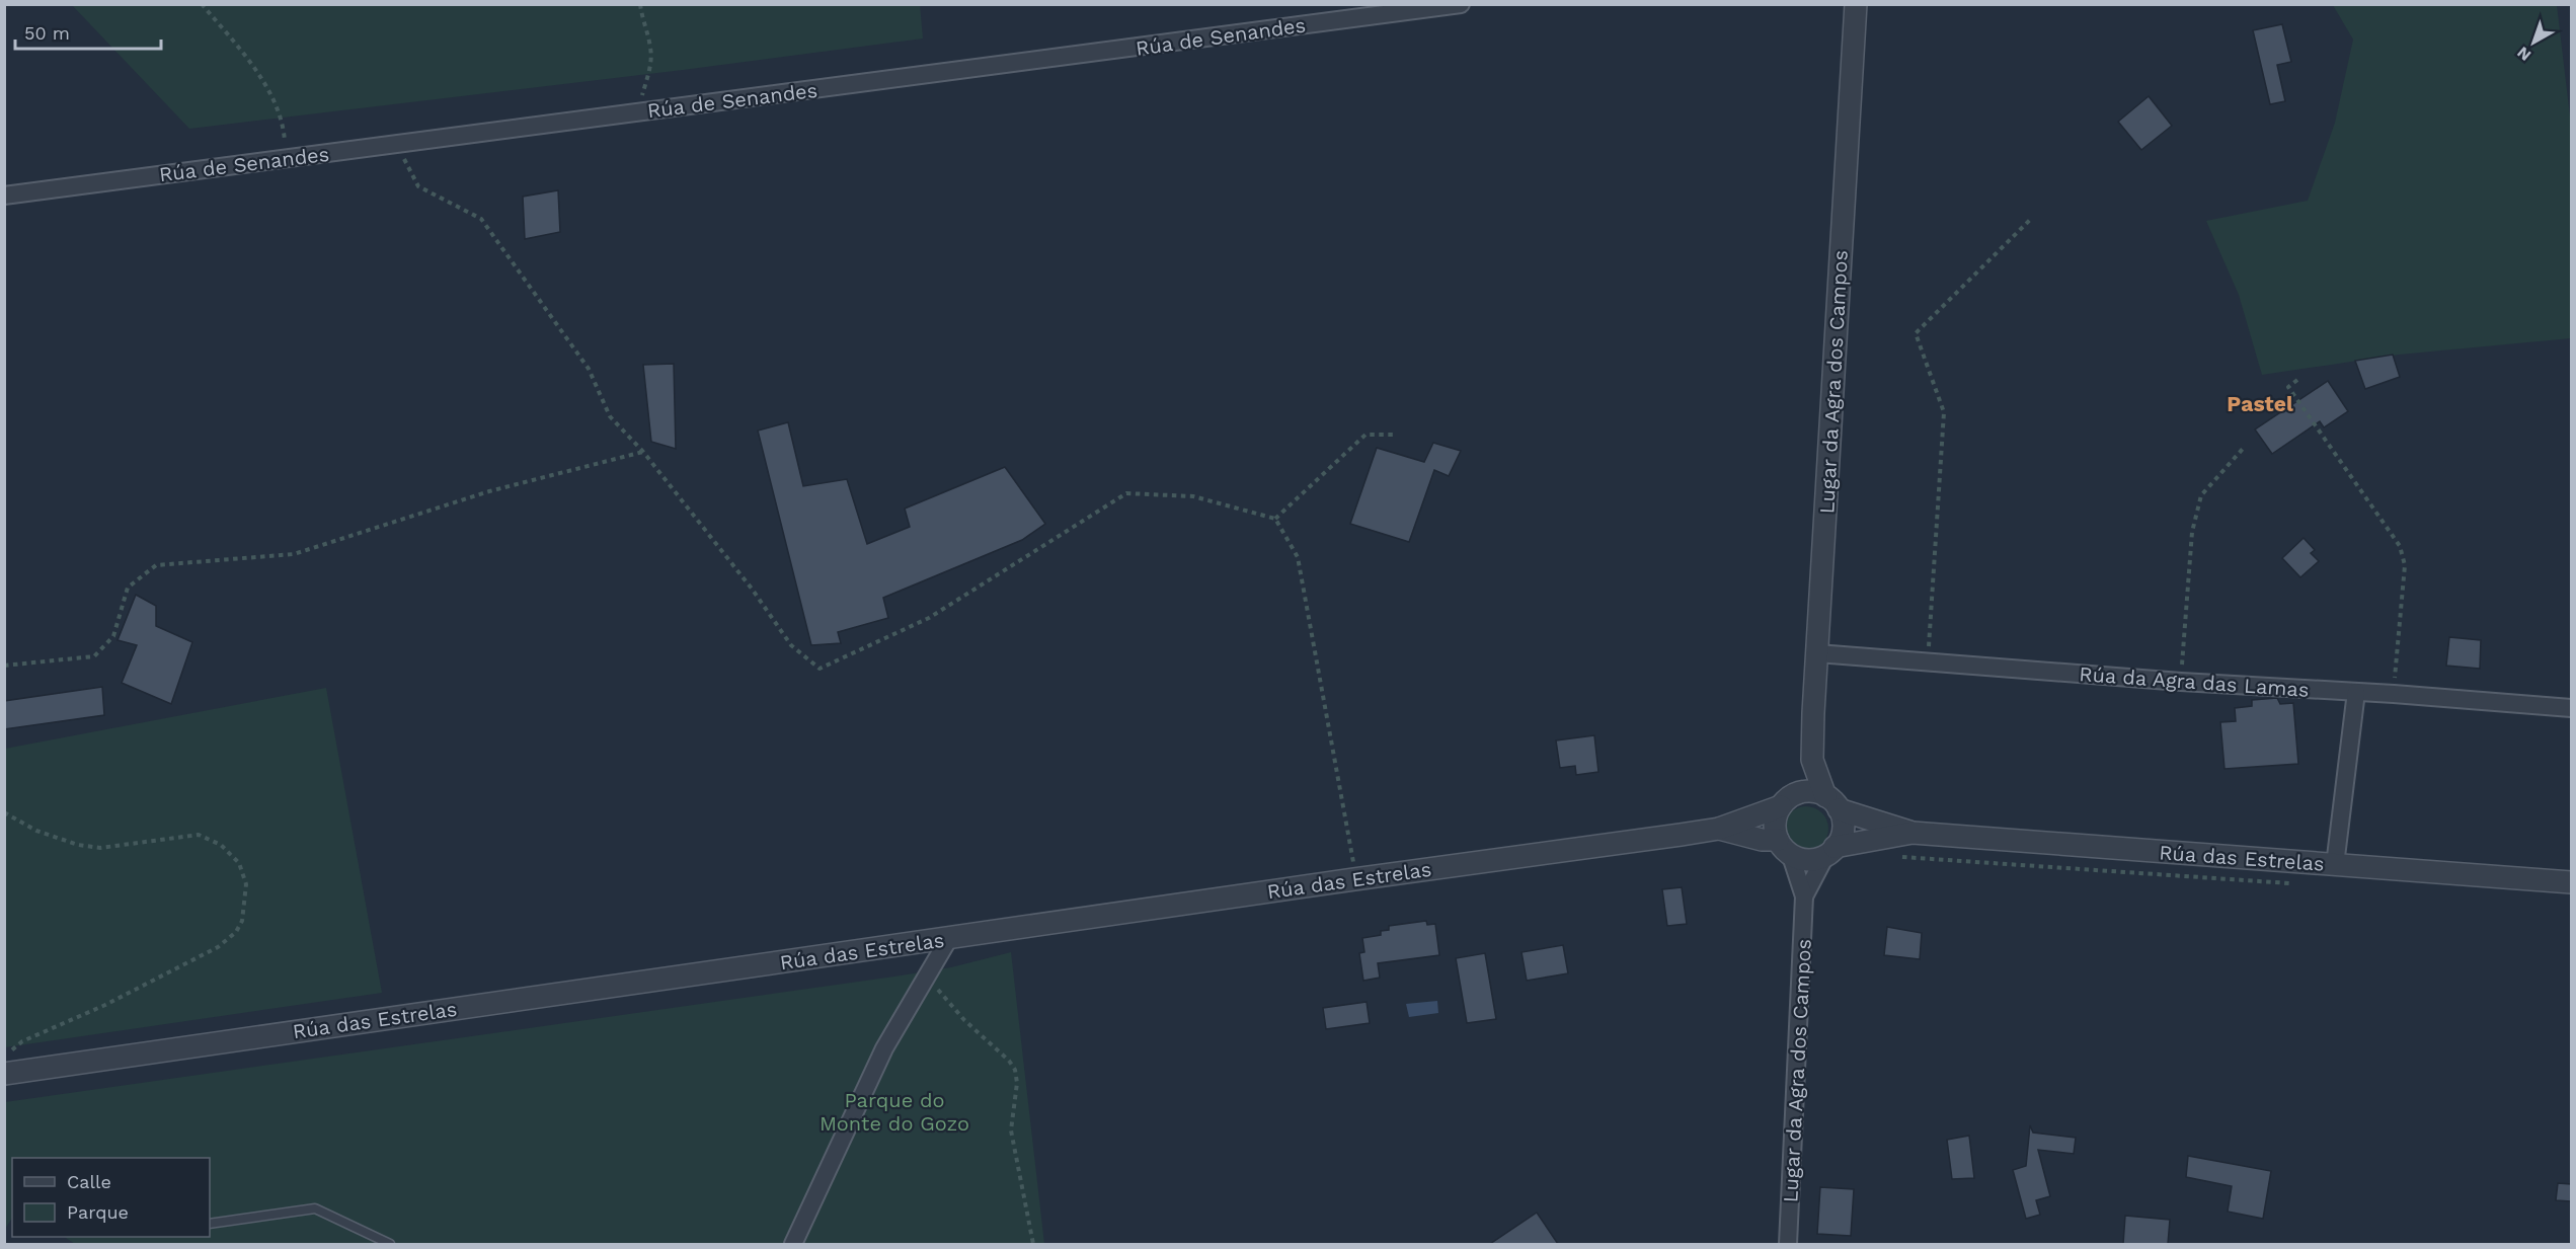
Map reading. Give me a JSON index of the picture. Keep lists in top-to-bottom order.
{
  "streets": {
    "street": [
      "Rúa de Senandes",
      "Lugar da Agra dos Campos",
      "Rúa da Agra das Lamas",
      "Rúa das Estrelas"
    ]
  },
  "crossings": [
    ["Lugar da Agra dos Campos", "Rúa da Agra das Lamas"],
    ["Lugar da Agra dos Campos", "Rúa das Estrelas"]
  ],
  "districts": ["Pastel"],
  "parks": ["Parque do Monte do Gozo"],
  "legend": ["Calle", "Parque"],
  "scale_bar": "50 m",
  "north": "bottom left"
}
